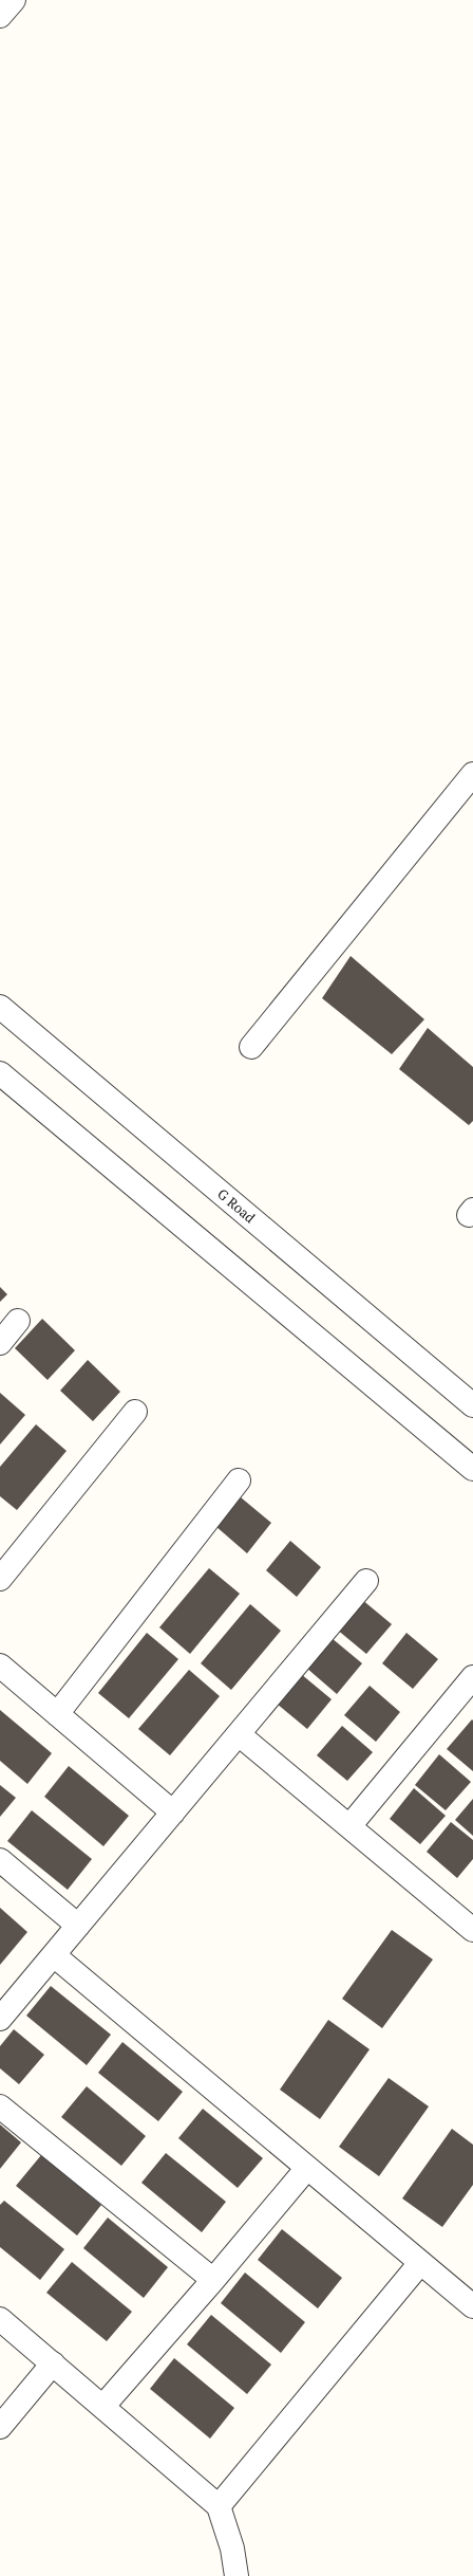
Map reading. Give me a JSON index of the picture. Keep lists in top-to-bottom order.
{
  "streets": {
    "street": ["G Road"]
  }
}
